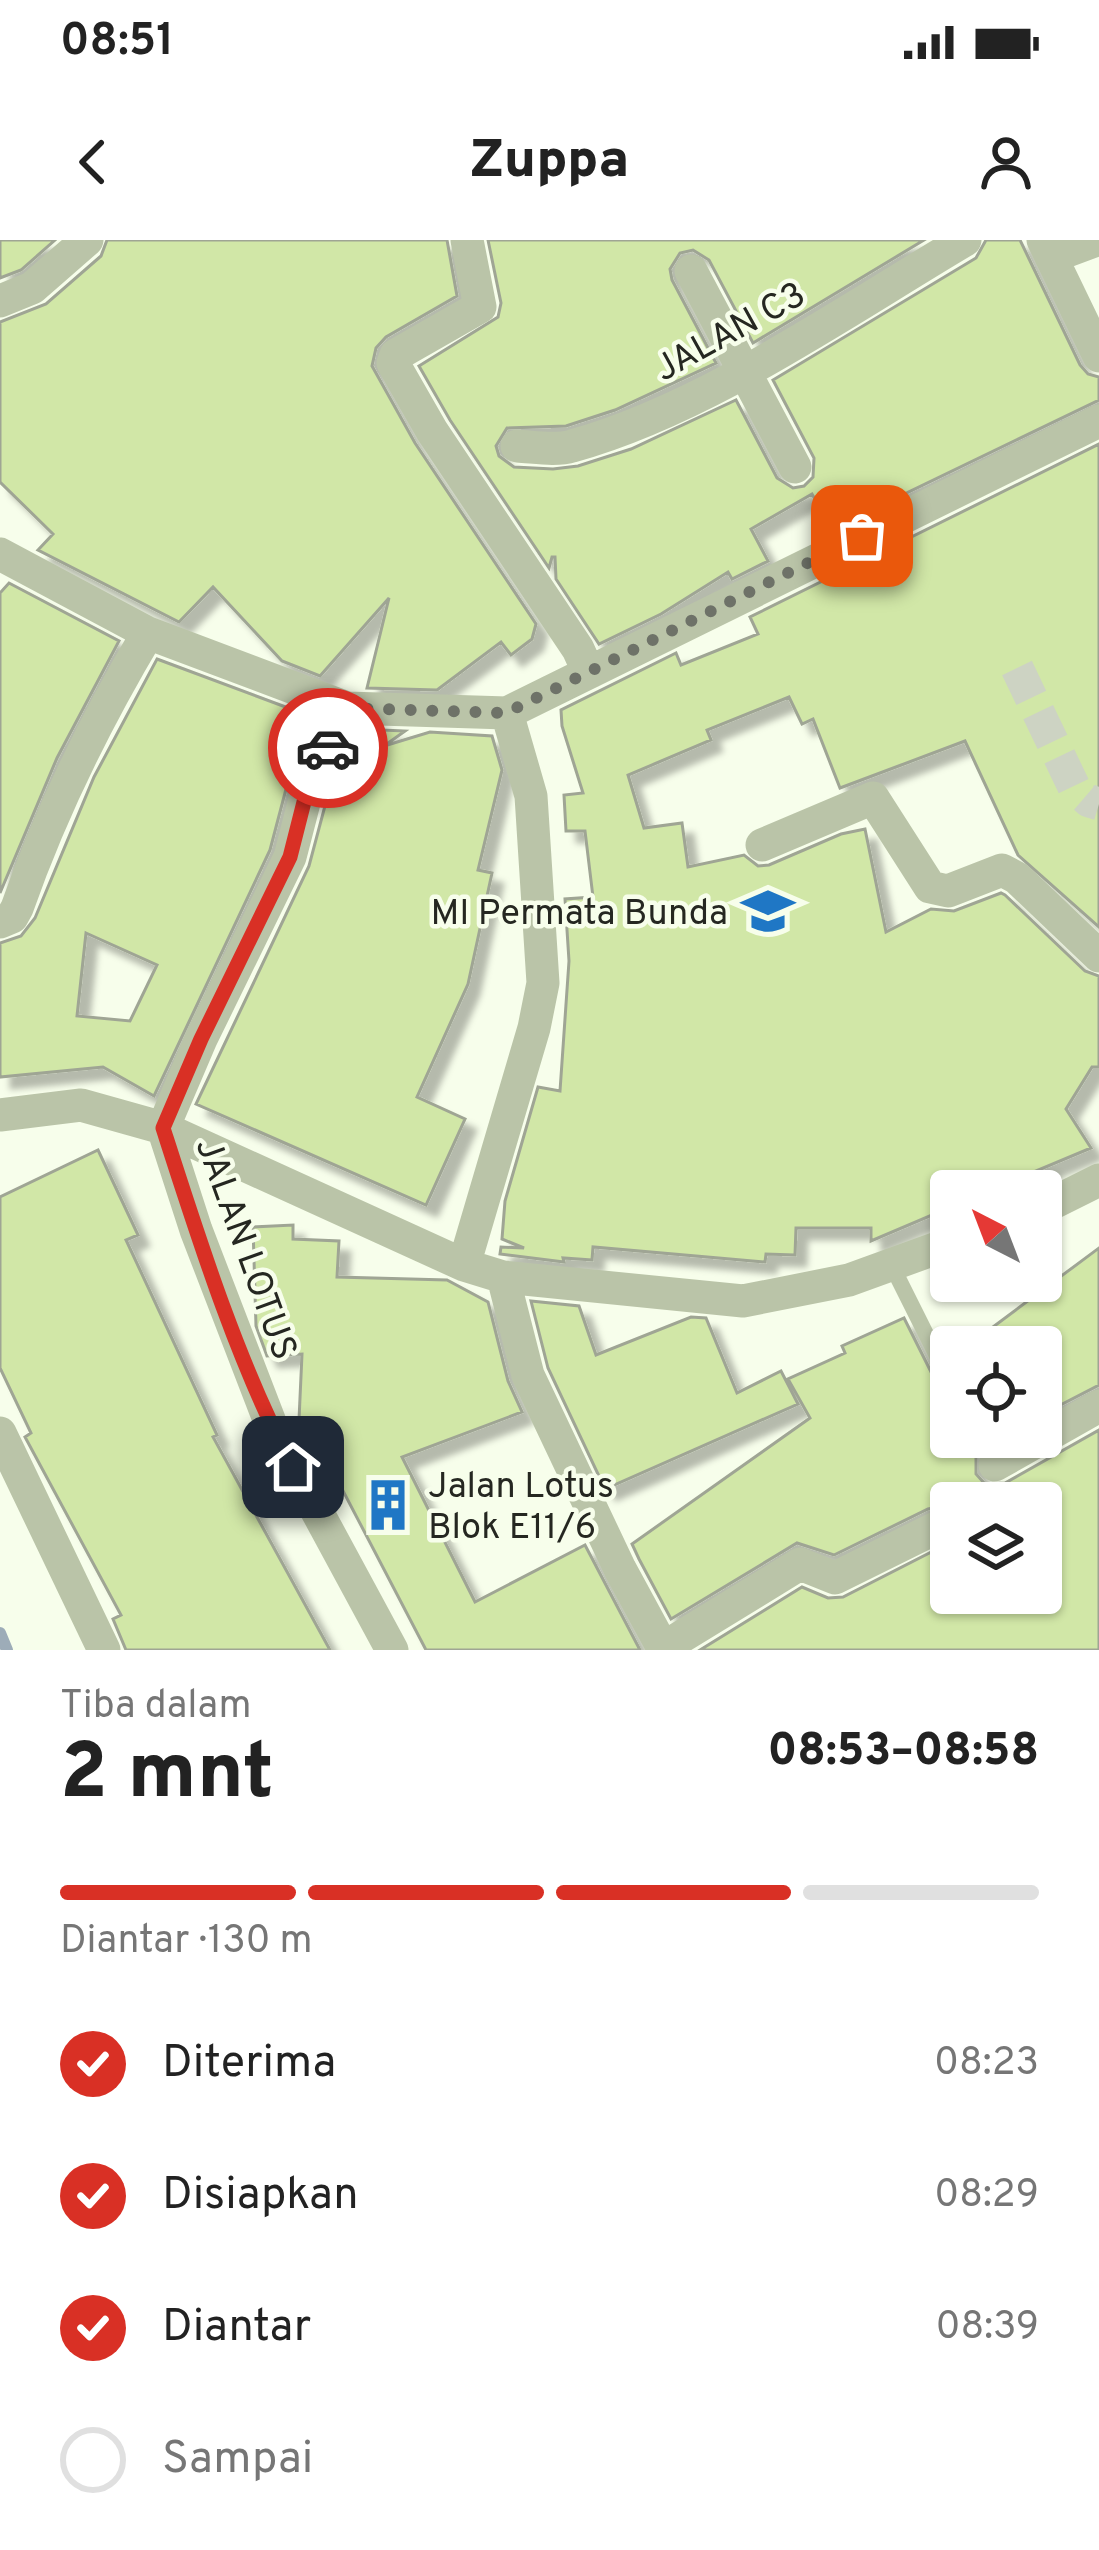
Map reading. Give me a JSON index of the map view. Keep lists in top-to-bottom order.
{
  "streets": {
    "street": ["JALAN C3", "JALAN LOTUS"]
  },
  "places": {
    "school or university": ["MI Permata Bunda"],
    "building": ["Jalan Lotus Blok E11/6"]
  },
  "north": "top left",
  "page": {
    "status": "08:51",
    "header": "Zuppa",
    "heading": ["2 mnt", "Tiba dalam", "08:53–08:58"],
    "bar": "Diantar · 130 m",
    "list": [
      ["Diterima", "08:23"],
      ["Disiapkan", "08:29"],
      ["Diantar", "08:39"],
      "Sampai"
    ]
  }
}
